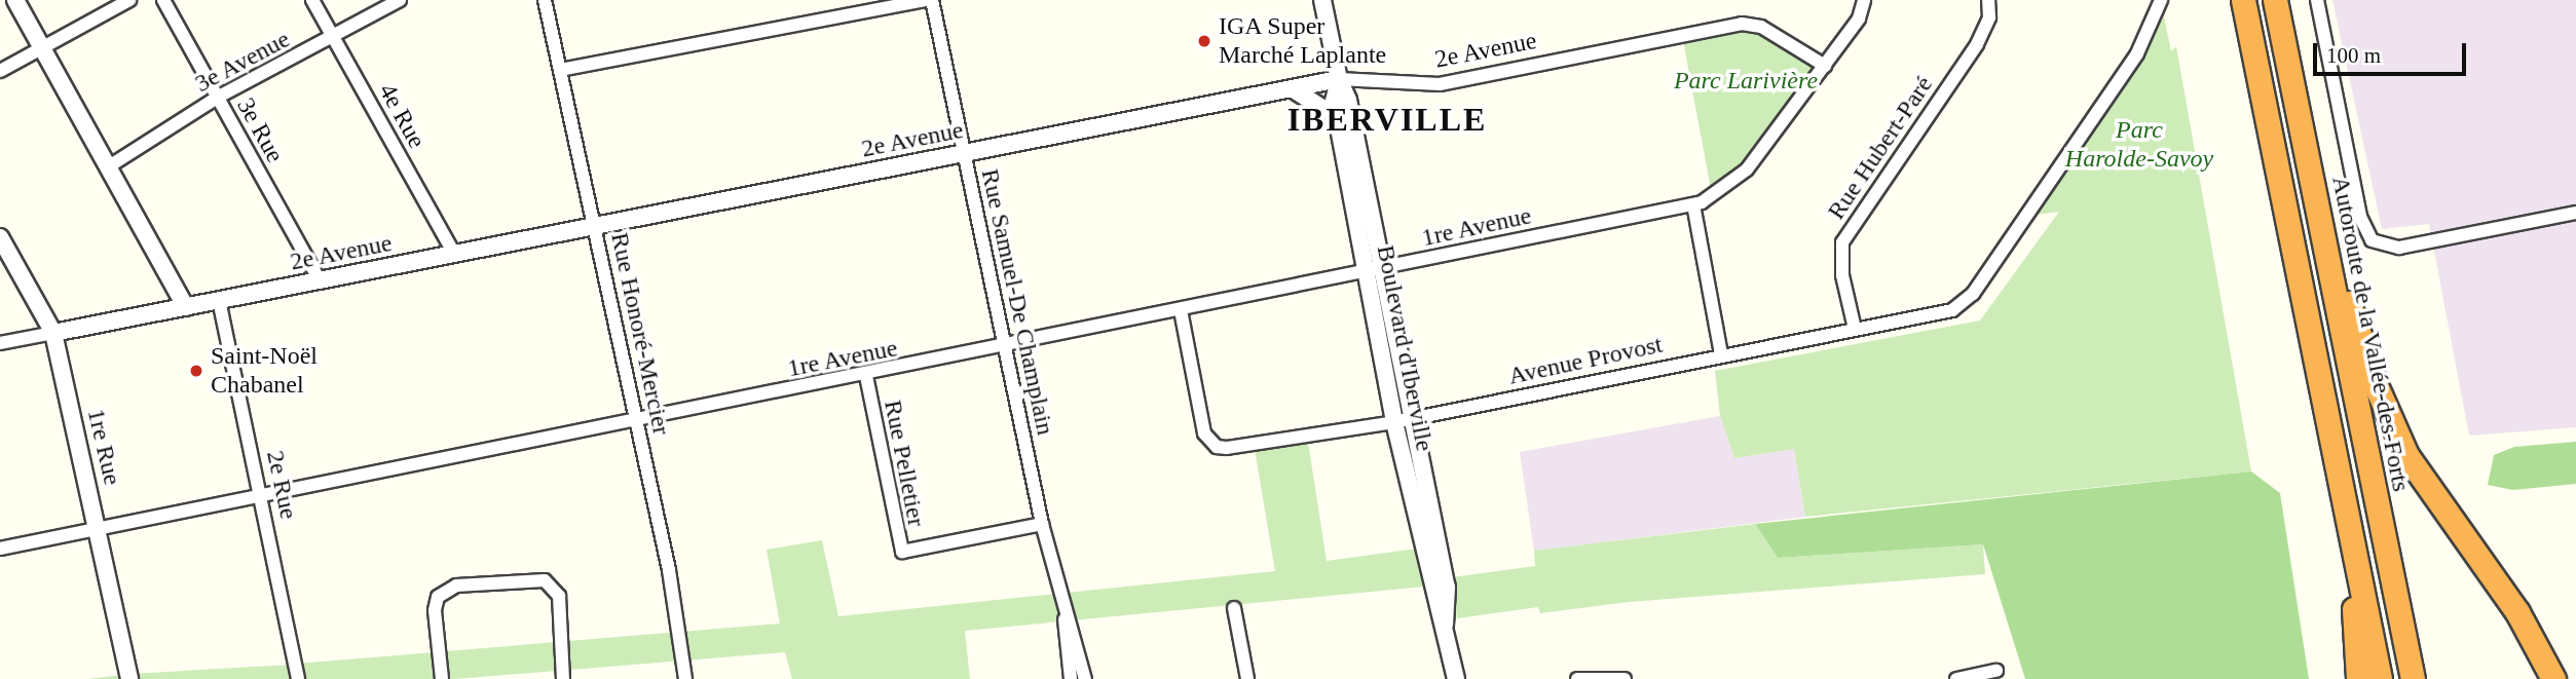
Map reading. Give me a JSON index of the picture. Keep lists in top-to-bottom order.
{
  "streets": {
    "highway": ["Autoroute de la Vallée-des-Forts"],
    "street": [
      "2e Avenue",
      "3e Avenue",
      "4e Rue",
      "3e Rue",
      "Rue Hubert-Paré",
      "1re Avenue",
      "Rue Samuel-De Champlain",
      "Rue Honoré-Mercier",
      "Boulevard d'Iberville",
      "Avenue Provost",
      "1re Rue",
      "Rue Pelletier",
      "2e Rue"
    ]
  },
  "crossings": [
    ["2e Avenue", "4e Rue"],
    ["2e Avenue", "3e Rue"],
    ["2e Avenue", "1re Avenue"],
    ["2e Avenue", "Rue Samuel-De Champlain"],
    ["2e Avenue", "Rue Honoré-Mercier"],
    ["2e Avenue", "Boulevard d'Iberville"],
    ["2e Avenue", "1re Rue"],
    ["2e Avenue", "2e Rue"],
    ["3e Avenue", "4e Rue"],
    ["3e Avenue", "3e Rue"],
    ["Rue Hubert-Paré", "Avenue Provost"],
    ["1re Avenue", "Rue Samuel-De Champlain"],
    ["1re Avenue", "Rue Honoré-Mercier"],
    ["1re Avenue", "Boulevard d'Iberville"],
    ["1re Avenue", "Avenue Provost"],
    ["1re Avenue", "1re Rue"],
    ["1re Avenue", "Rue Pelletier"],
    ["1re Avenue", "2e Rue"],
    ["Rue Samuel-De Champlain", "Rue Pelletier"],
    ["Boulevard d'Iberville", "Avenue Provost"]
  ],
  "districts": ["IBERVILLE"],
  "parks": ["Parc Larivière", "Parc Harolde-Savoy"],
  "places": ["IGA Super Marché Laplante", "Saint-Noël Chabanel"],
  "scale_bar": "100 m"
}
